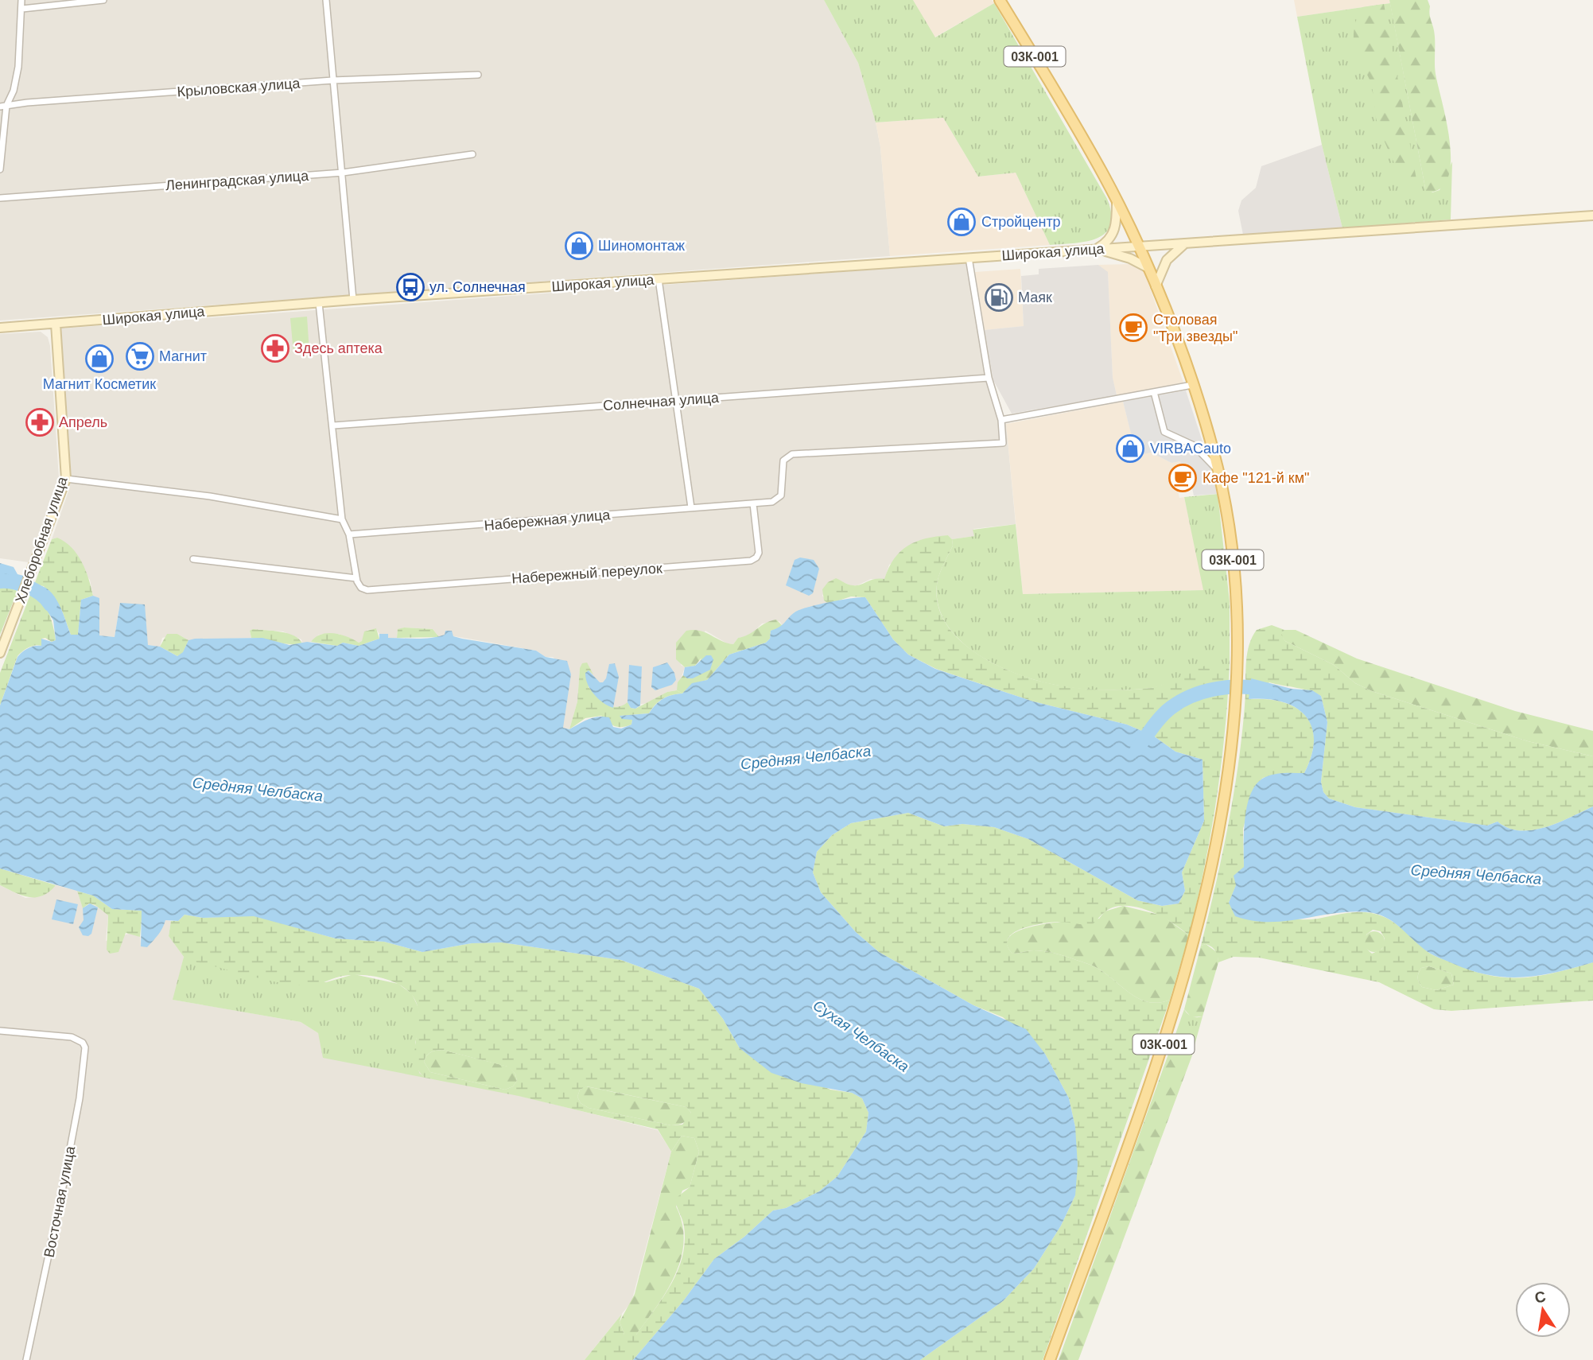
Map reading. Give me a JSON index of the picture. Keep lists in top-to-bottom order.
{
  "streets": {
    "main road": ["03К-001"],
    "street": [
      "Крыловская улица",
      "Ленинградская улица",
      "Широкая улица",
      "Солнечная улица",
      "Набережная улица",
      "Хлеборобная улица",
      "Набережный переулок",
      "Восточная улица"
    ]
  },
  "crossings": [
    ["03К-001", "Широкая улица"],
    ["Широкая улица", "Хлеборобная улица"],
    ["Набережная улица", "Набережный переулок"]
  ],
  "water": ["Средняя Челбаска", "Сухая Челбаска"],
  "places": {
    "shop": [
      "Стройцентр",
      "Шиномонтаж",
      "Магнит Косметик",
      "VIRBACauto"
    ],
    "bus stop": ["ул. Солнечная"],
    "fuel station": ["Маяк"],
    "cafe": ["Столовая \"Три звезды\"", "Кафе \"121-й км\""],
    "pharmacy": ["Здесь аптека", "Апрель"],
    "supermarket": ["Магнит"]
  },
  "north": "top"
}
